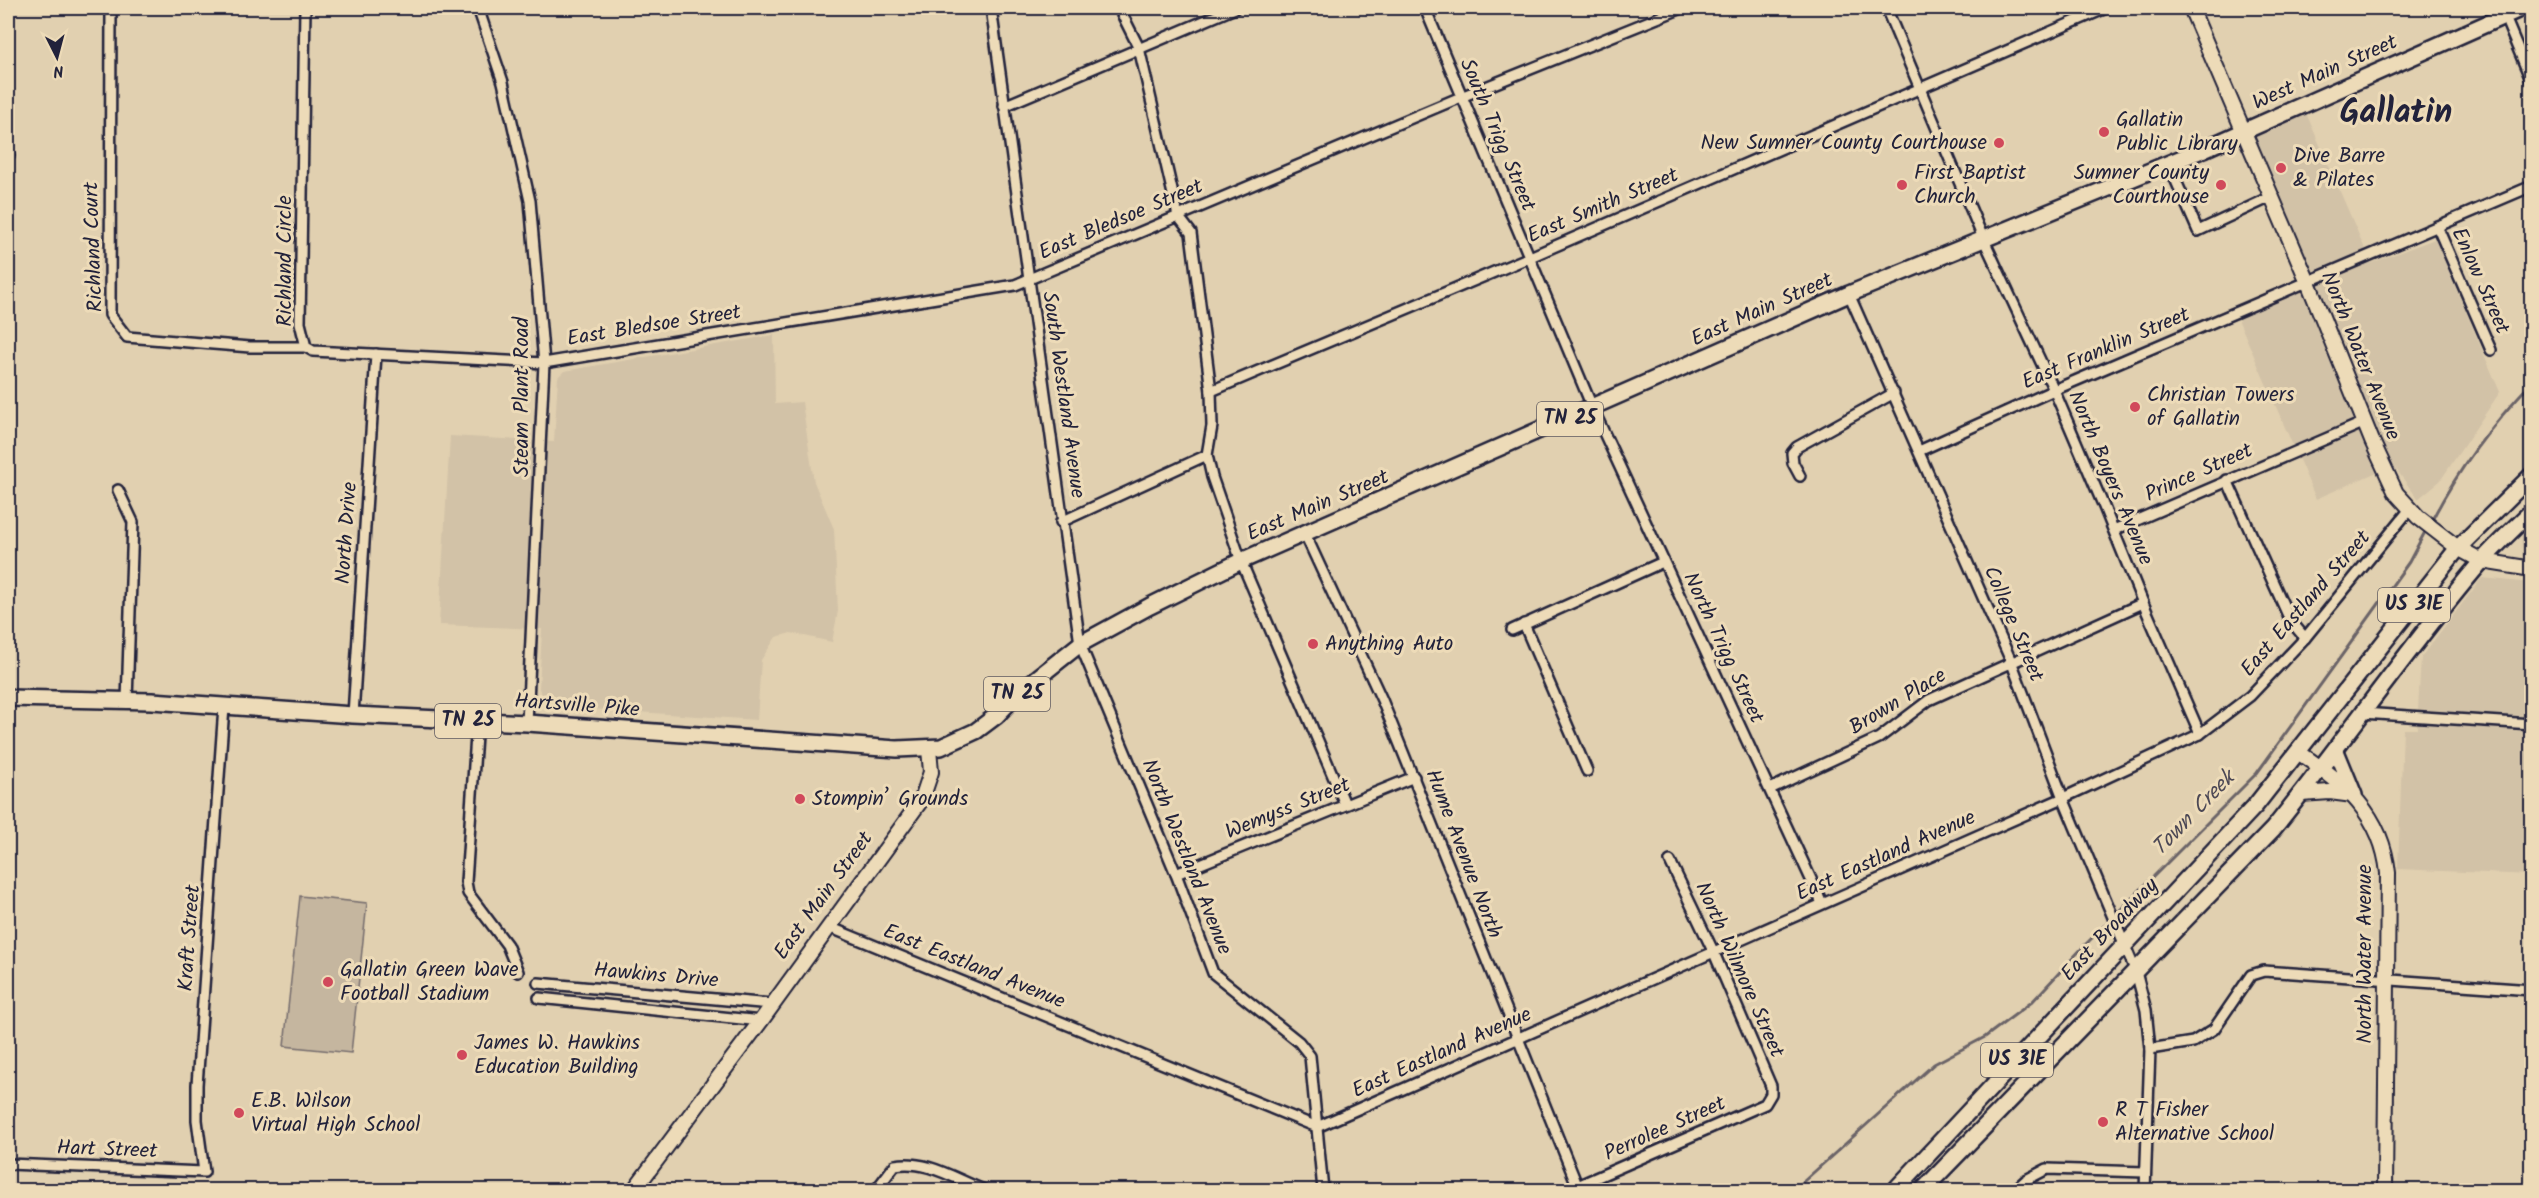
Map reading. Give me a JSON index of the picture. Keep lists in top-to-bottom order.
{
  "streets": {
    "main road": [
      "West Main Street",
      "East Main Street",
      "North Water Avenue",
      "TN 25",
      "US 31E",
      "Hartsville Pike",
      "East Broadway"
    ],
    "street": [
      "South Trigg Street",
      "East Smith Street",
      "East Bledsoe Street",
      "Richland Court",
      "Richland Circle",
      "Enlow Street",
      "East Franklin Street",
      "South Westland Avenue",
      "Steam Plant Road",
      "Prince Street",
      "North Boyers Avenue",
      "North Drive",
      "East Eastland Street",
      "College Street",
      "North Trigg Street",
      "Brown Place",
      "Wemyss Street",
      "Hume Avenue North",
      "East Eastland Avenue",
      "North Westland Avenue",
      "Kraft Street",
      "North Wilmore Street",
      "Hawkins Drive",
      "Perrolee Street",
      "Hart Street"
    ]
  },
  "crossings": [
    ["West Main Street", "East Main Street"],
    ["West Main Street", "North Water Avenue"],
    ["South Trigg Street", "East Smith Street"],
    ["South Trigg Street", "East Bledsoe Street"],
    ["South Trigg Street", "East Main Street"],
    ["South Trigg Street", "North Trigg Street"],
    ["East Smith Street", "North Boyers Avenue"],
    ["East Bledsoe Street", "Richland Circle"],
    ["East Bledsoe Street", "South Westland Avenue"],
    ["East Bledsoe Street", "Steam Plant Road"],
    ["Richland Court", "Richland Circle"],
    ["Richland Circle", "Steam Plant Road"],
    ["Richland Circle", "North Drive"],
    ["Enlow Street", "East Franklin Street"],
    ["East Main Street", "North Water Avenue"],
    ["East Main Street", "South Westland Avenue"],
    ["East Main Street", "North Boyers Avenue"],
    ["East Main Street", "College Street"],
    ["East Main Street", "North Trigg Street"],
    ["East Main Street", "Hartsville Pike"],
    ["East Main Street", "Hume Avenue North"],
    ["East Main Street", "East Eastland Avenue"],
    ["East Main Street", "North Westland Avenue"],
    ["East Main Street", "Hawkins Drive"],
    ["East Franklin Street", "North Water Avenue"],
    ["East Franklin Street", "North Boyers Avenue"],
    ["East Franklin Street", "College Street"],
    ["North Water Avenue", "Prince Street"],
    ["North Water Avenue", "East Eastland Street"],
    ["North Water Avenue", "US 31E"],
    ["North Water Avenue", "East Broadway"],
    ["South Westland Avenue", "North Westland Avenue"],
    ["Steam Plant Road", "Hartsville Pike"],
    ["Prince Street", "North Boyers Avenue"],
    ["North Boyers Avenue", "East Eastland Street"],
    ["North Boyers Avenue", "Brown Place"],
    ["North Drive", "Hartsville Pike"],
    ["East Eastland Street", "College Street"],
    ["East Eastland Street", "East Eastland Avenue"],
    ["US 31E", "College Street"],
    ["US 31E", "East Broadway"],
    ["College Street", "Brown Place"],
    ["College Street", "East Eastland Avenue"],
    ["College Street", "East Broadway"],
    ["North Trigg Street", "Brown Place"],
    ["North Trigg Street", "East Eastland Avenue"],
    ["Hartsville Pike", "Kraft Street"],
    ["Wemyss Street", "Hume Avenue North"],
    ["Wemyss Street", "North Westland Avenue"],
    ["Hume Avenue North", "East Eastland Avenue"],
    ["Hume Avenue North", "Perrolee Street"],
    ["East Eastland Avenue", "North Westland Avenue"],
    ["East Eastland Avenue", "North Wilmore Street"],
    ["Kraft Street", "Hart Street"],
    ["North Wilmore Street", "Perrolee Street"]
  ],
  "districts": ["Gallatin"],
  "water": ["Town Creek"],
  "places": [
    "Gallatin Public Library",
    "New Sumner County Courthouse",
    "Dive Barre & Pilates",
    "First Baptist Church",
    "Sumner County Courthouse",
    "Christian Towers of Gallatin",
    "Anything Auto",
    "Stompin’ Grounds",
    "Gallatin Green Wave Football Stadium",
    "James W. Hawkins Education Building",
    "E.B. Wilson Virtual High School",
    "R T Fisher Alternative School"
  ],
  "north": "bottom"
}
